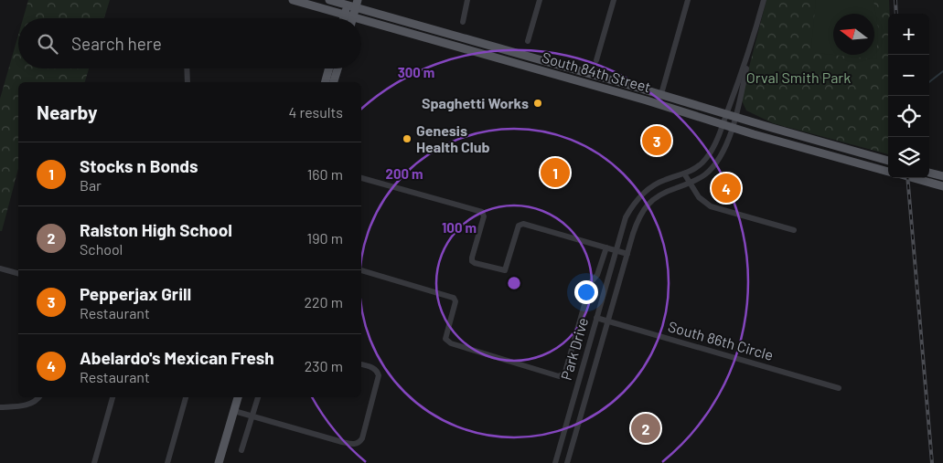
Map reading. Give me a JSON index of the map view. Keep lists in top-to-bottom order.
{
  "streets": {
    "main road": ["South 84th Street"],
    "street": ["South 86th Circle", "Park Drive"]
  },
  "crossings": [
    ["South 84th Street", "Park Drive"],
    ["South 86th Circle", "Park Drive"]
  ],
  "parks": ["Orval Smith Park"],
  "places": ["Spaghetti Works", "Genesis Health Club"],
  "north": "left",
  "page": {
    "map_buttons": ["+", "−"],
    "search": "Search here",
    "heading": ["Nearby", "4 results"],
    "pins": [
      "3",
      "1",
      "4",
      "2"
    ],
    "list": [
      {
        "mark": "1",
        "name": "Stocks n Bonds",
        "note": "Bar",
        "value": "160 m"
      },
      {
        "mark": "2",
        "name": "Ralston High School",
        "note": "School",
        "value": "190 m"
      },
      {
        "mark": "3",
        "name": "Pepperjax Grill",
        "note": "Restaurant",
        "value": "220 m"
      },
      {
        "mark": "4",
        "name": "Abelardo's Mexican Fresh",
        "note": "Restaurant",
        "value": "230 m"
      }
    ]
  },
  "rings": ["300 m", "200 m", "100 m"]
}
